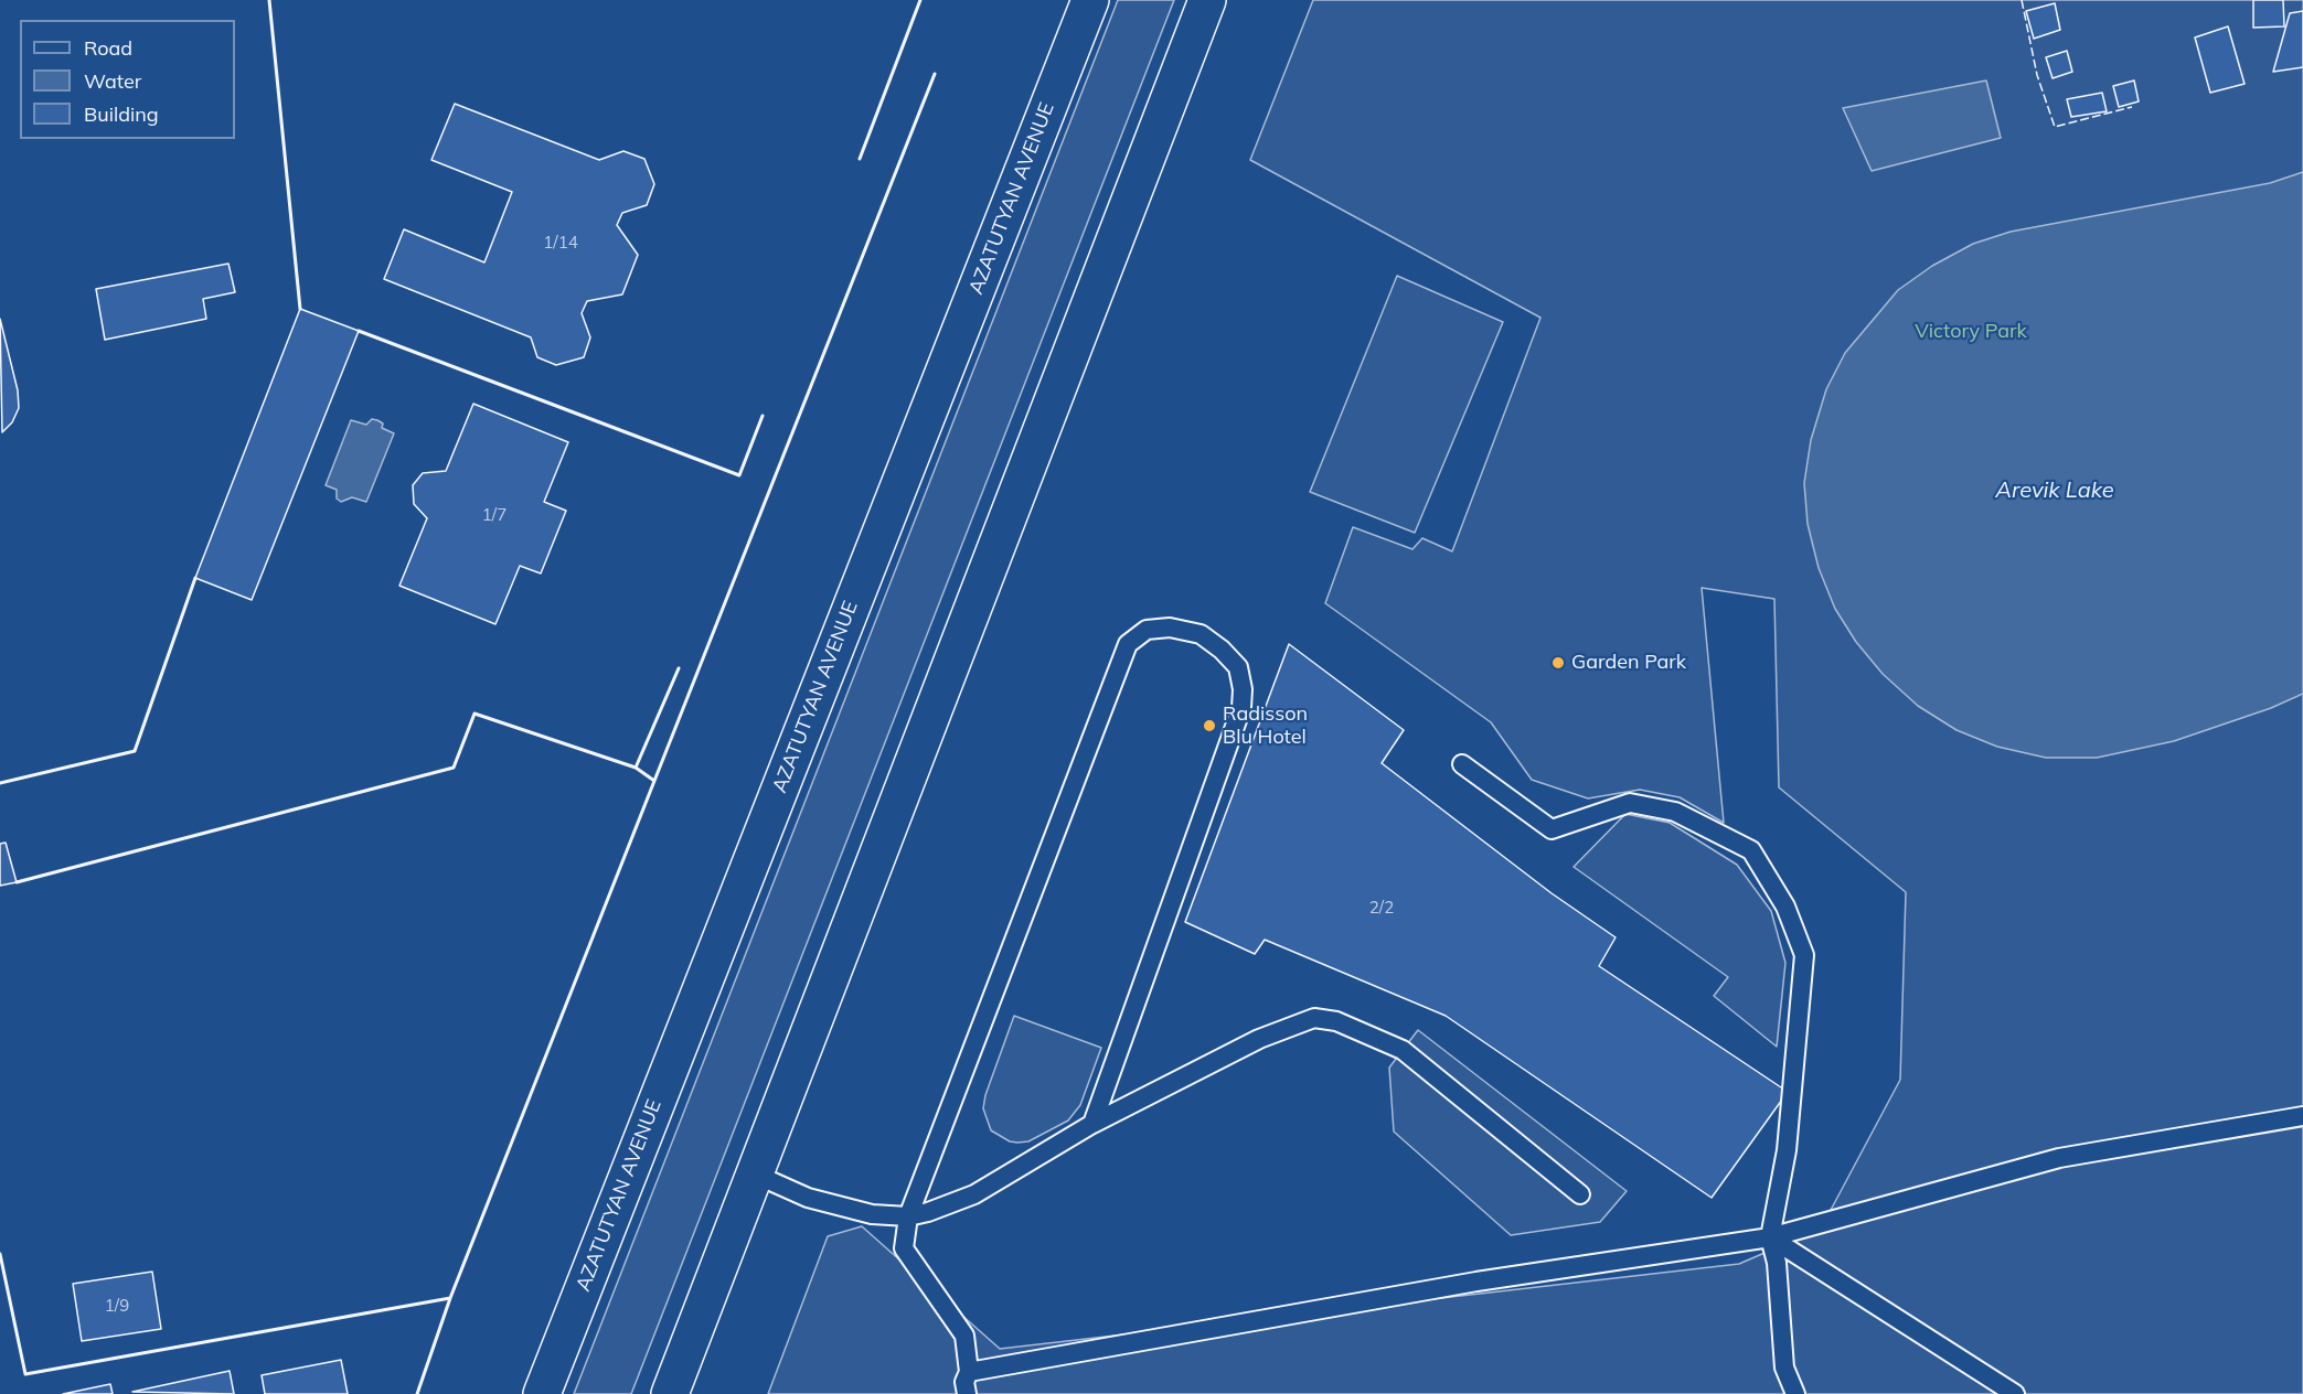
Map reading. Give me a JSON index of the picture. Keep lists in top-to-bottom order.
{
  "streets": {
    "main road": ["AZATUTYAN AVENUE"]
  },
  "water": ["Arevik Lake"],
  "parks": ["Victory Park"],
  "places": ["Garden Park", "Radisson Blu Hotel"],
  "house_numbers": [
    "1/14",
    "1/7",
    "2/2",
    "1/9"
  ],
  "legend": ["Road", "Water", "Building"]
}
